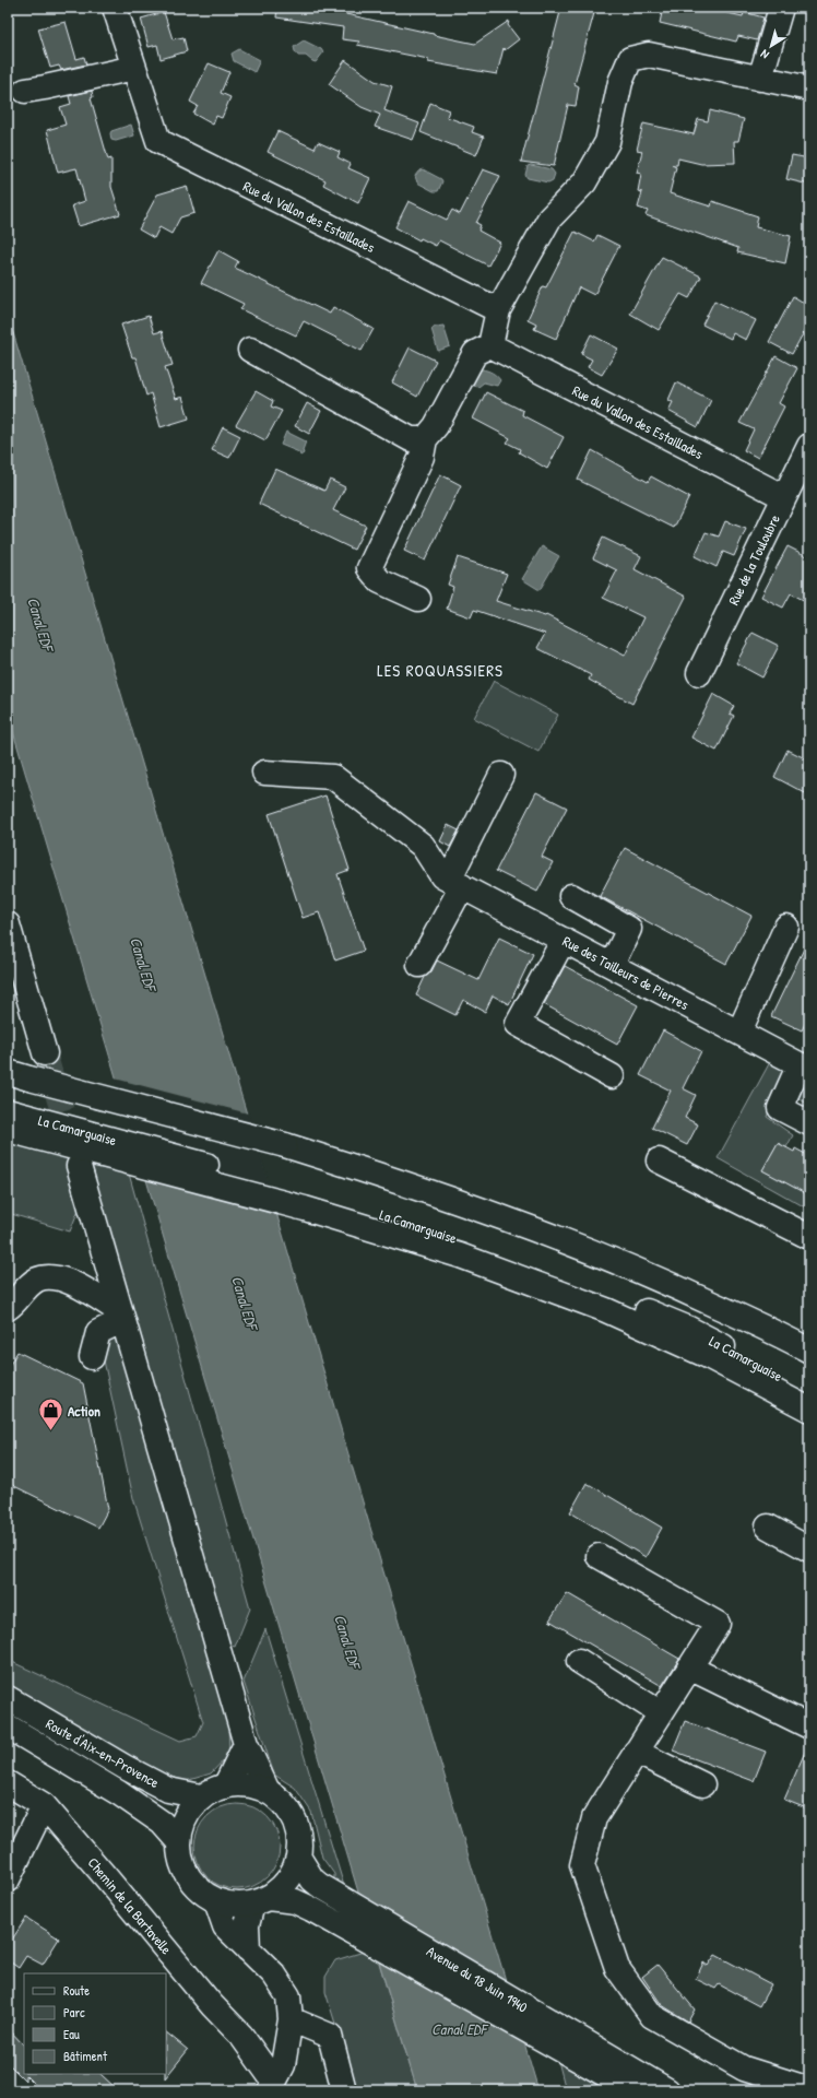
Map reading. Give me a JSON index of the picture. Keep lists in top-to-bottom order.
{
  "streets": {
    "main road": [
      "Rue du Vallon des Estaillades",
      "Rue de la Touloubre",
      "Rue des Tailleurs de Pierres",
      "La Camarguaise",
      "Route d'Aix-en-Provence",
      "Chemin de la Bartavelle",
      "Avenue du 18 Juin 1940"
    ]
  },
  "crossings": [
    ["Rue du Vallon des Estaillades", "Rue de la Touloubre"],
    ["Route d'Aix-en-Provence", "Avenue du 18 Juin 1940"]
  ],
  "districts": ["LES ROQUASSIERS"],
  "water": ["Canal EDF"],
  "places": {
    "shop": ["Action"]
  },
  "legend": [
    "Route",
    "Parc",
    "Eau",
    "Bâtiment"
  ],
  "north": "bottom left"
}
